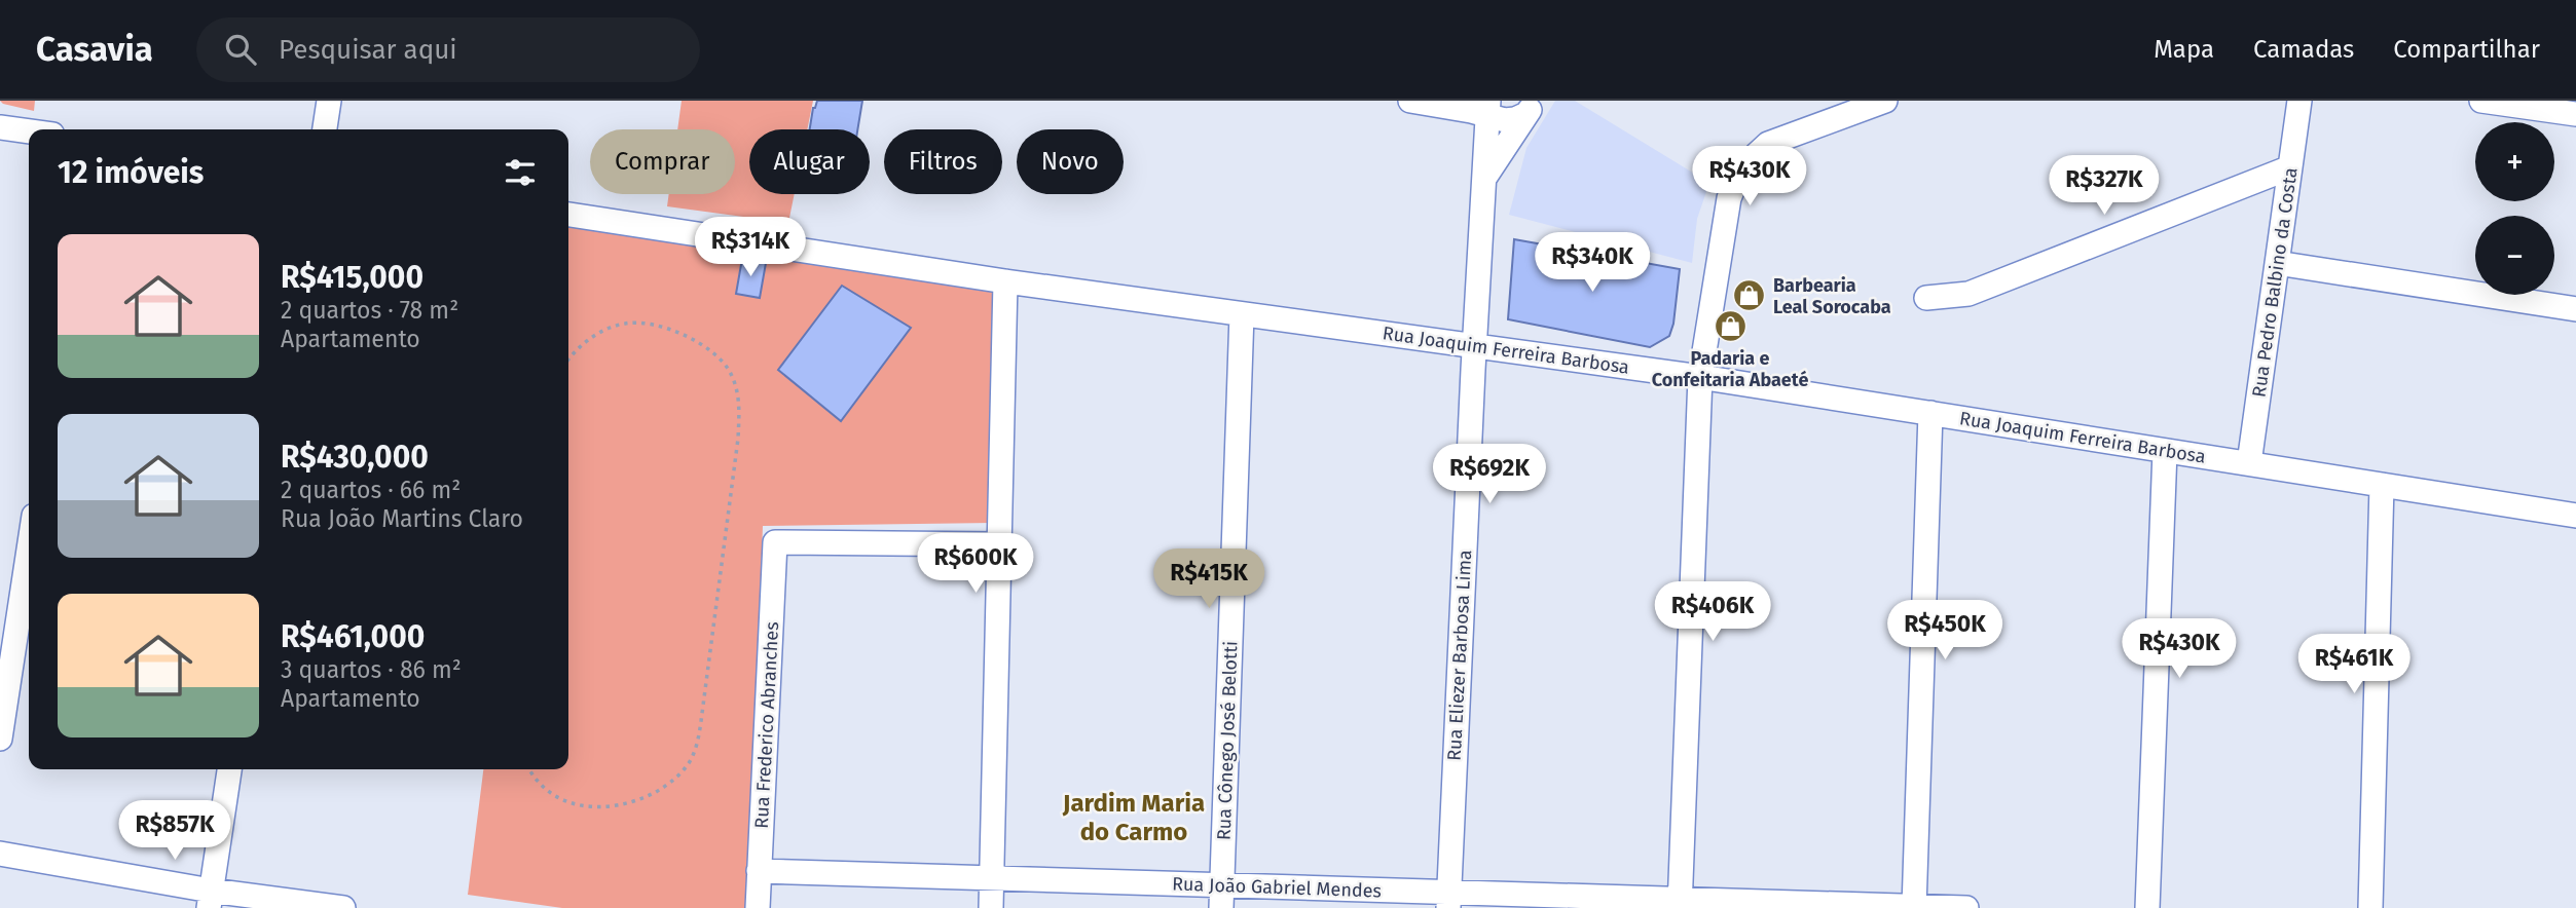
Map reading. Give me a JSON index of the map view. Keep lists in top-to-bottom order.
{
  "streets": {
    "street": [
      "Rua Pedro Balbino da Costa",
      "Rua Joaquim Ferreira Barbosa",
      "Rua Eliezer Barbosa Lima",
      "Rua Frederico Abranches",
      "Rua Cônego José Belotti",
      "Rua João Gabriel Mendes"
    ]
  },
  "crossings": [
    ["Rua Pedro Balbino da Costa", "Rua Joaquim Ferreira Barbosa"],
    ["Rua Joaquim Ferreira Barbosa", "Rua Eliezer Barbosa Lima"],
    ["Rua Joaquim Ferreira Barbosa", "Rua Cônego José Belotti"],
    ["Rua Eliezer Barbosa Lima", "Rua João Gabriel Mendes"],
    ["Rua Frederico Abranches", "Rua João Gabriel Mendes"],
    ["Rua Cônego José Belotti", "Rua João Gabriel Mendes"]
  ],
  "districts": ["Jardim Maria do Carmo"],
  "places": {
    "shop": ["Barbearia Leal Sorocaba", "Padaria e Confeitaria Abaeté"]
  },
  "page": {
    "header": "Casavia",
    "search": "Pesquisar aqui",
    "nav": ["Mapa", "Camadas", "Compartilhar"],
    "map_buttons": ["+", "−"],
    "chip": [
      "Comprar",
      "Alugar",
      "Filtros",
      "Novo"
    ],
    "heading": "12 imóveis",
    "price": [
      "R$430K",
      "R$327K",
      "R$314K",
      "R$340K",
      "R$692K",
      "R$600K",
      "R$415K",
      "R$406K",
      "R$450K",
      "R$430K",
      "R$461K",
      "R$857K"
    ],
    "list": [
      {
        "name": "R$415,000",
        "note": "2 quartos · 78 m² · Apartamento"
      },
      {
        "name": "R$430,000",
        "note": "2 quartos · 66 m² · Rua João Martins Claro"
      },
      {
        "name": "R$461,000",
        "note": "3 quartos · 86 m² · Apartamento"
      }
    ]
  }
}
